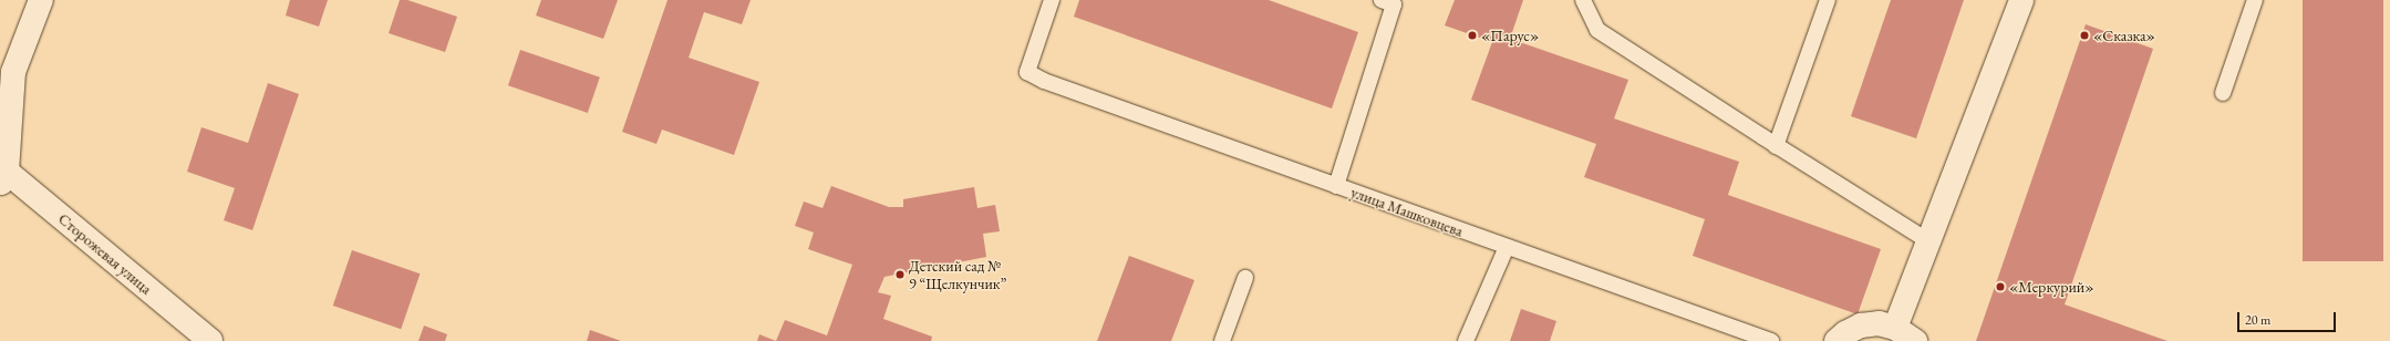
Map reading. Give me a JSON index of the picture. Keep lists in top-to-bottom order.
{
  "streets": {
    "street": ["Сторожевая улица"],
    "lane": ["улица Машковцева"]
  },
  "places": [
    "«Парус»",
    "«Сказка»",
    "Детский сад № 9 “Щелкунчик”",
    "«Меркурий»"
  ],
  "scale_bar": "20 m"
}
